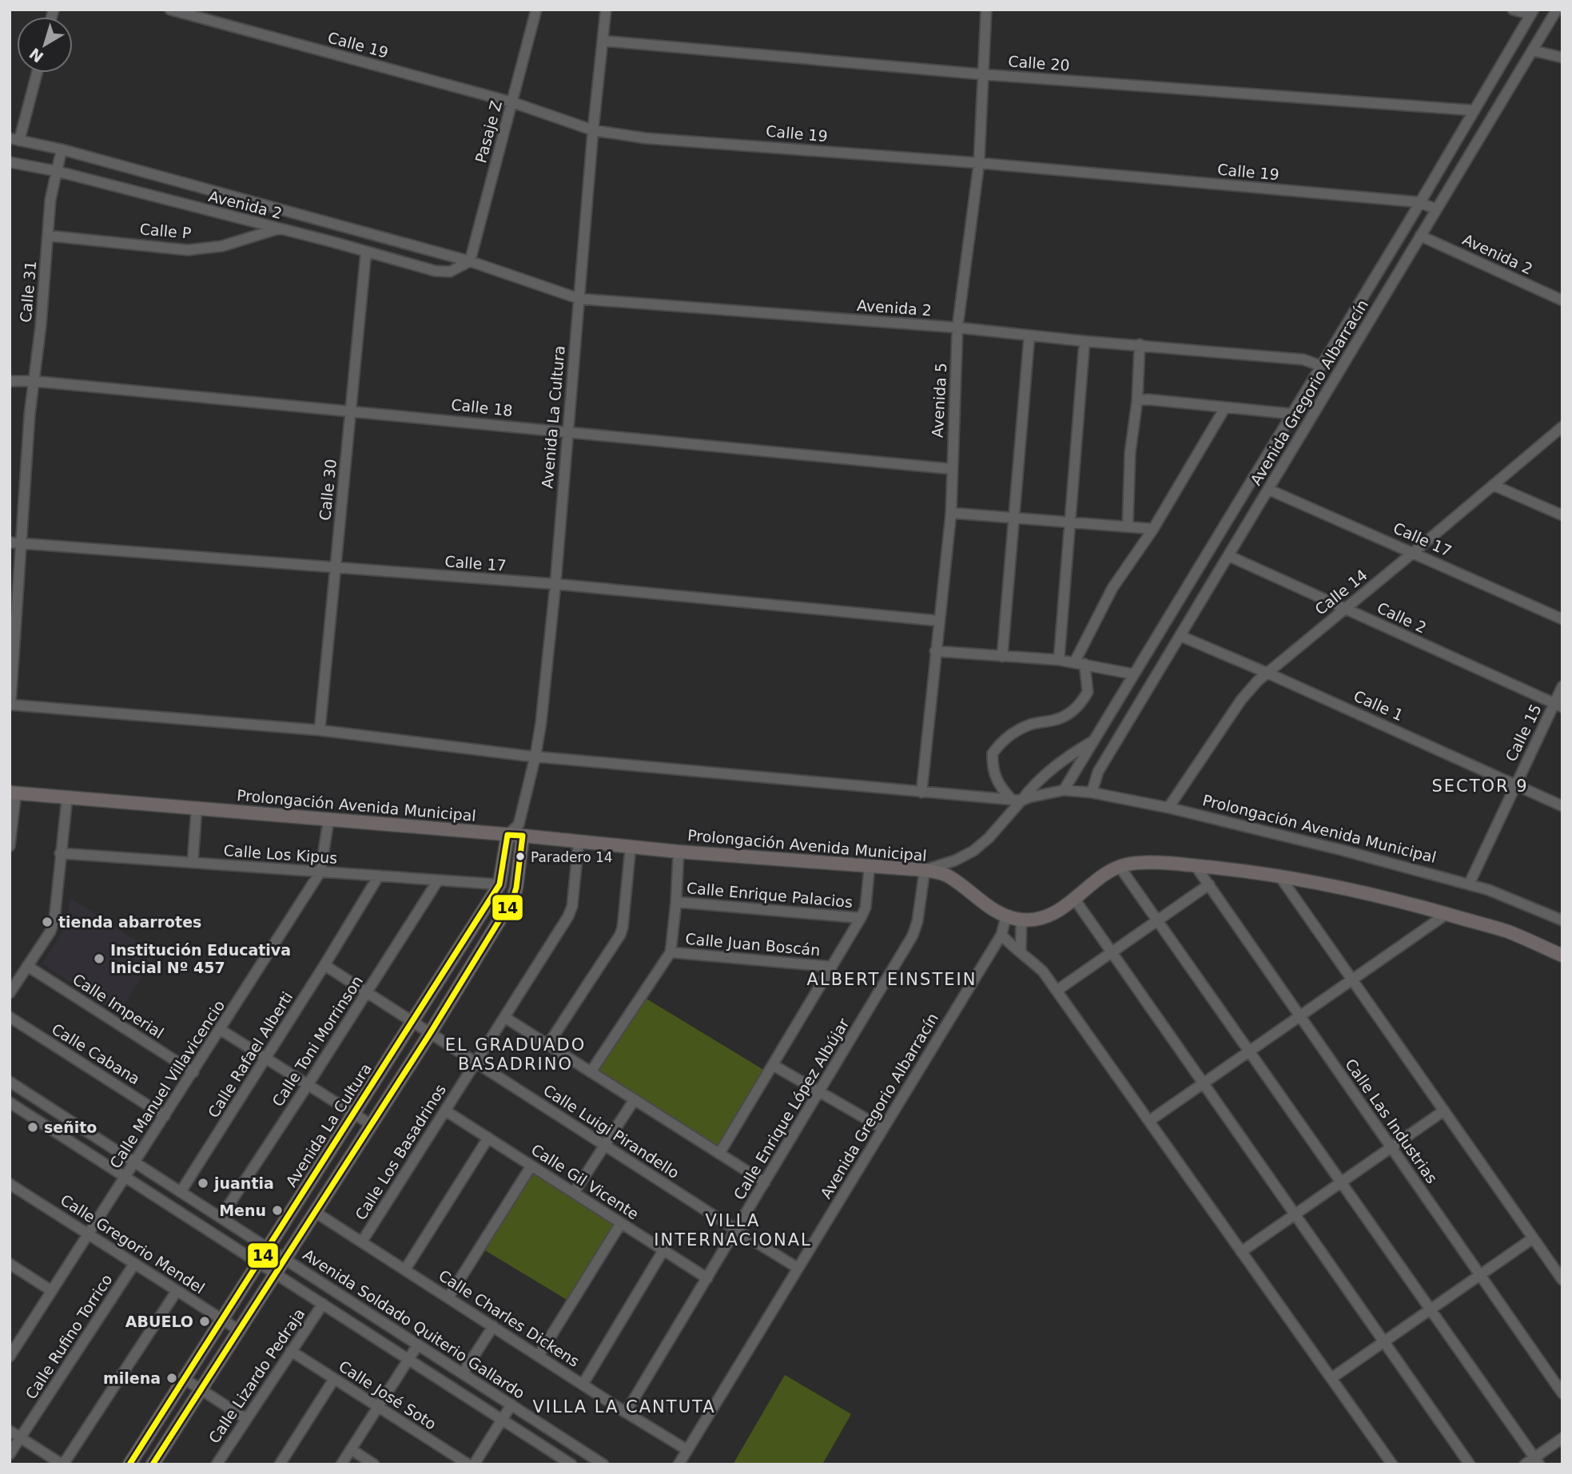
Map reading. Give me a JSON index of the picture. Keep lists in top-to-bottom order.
{
  "streets": {
    "main road": ["Avenida La Cultura", "Prolongación Avenida Municipal"],
    "street": [
      "Calle 19",
      "Calle 20",
      "Pasaje Z",
      "Avenida 2",
      "Calle P",
      "Calle 31",
      "Avenida Gregorio Albarracín",
      "Avenida 5",
      "Calle 18",
      "Calle 30",
      "Calle 17",
      "Calle 14",
      "Calle 2",
      "Calle 1",
      "Calle 15",
      "Calle Los Kipus",
      "Calle Enrique Palacios",
      "Calle Juan Boscán",
      "Calle Imperial",
      "Calle Toni Morrinson",
      "Calle Cabana",
      "Calle Rafael Alberti",
      "Calle Manuel Villavicencio",
      "Calle Enrique López Albújar",
      "Calle Las Industrias",
      "Calle Luigi Pirandello",
      "Calle Los Basadrinos",
      "Calle Gil Vicente",
      "Calle Gregorio Mendel",
      "Calle Charles Dickens",
      "Avenida Soldado Quiterio Gallardo",
      "Calle Rufino Torrico",
      "Calle Lizardo Pedraja",
      "Calle José Soto"
    ]
  },
  "crossings": [
    ["Calle 19", "Pasaje Z"],
    ["Calle 19", "Avenida Gregorio Albarracín"],
    ["Calle 19", "Avenida 5"],
    ["Calle 19", "Avenida La Cultura"],
    ["Calle 20", "Avenida Gregorio Albarracín"],
    ["Calle 20", "Avenida 5"],
    ["Calle 20", "Avenida La Cultura"],
    ["Pasaje Z", "Avenida 2"],
    ["Avenida 2", "Calle P"],
    ["Avenida 2", "Calle 31"],
    ["Avenida 2", "Avenida Gregorio Albarracín"],
    ["Avenida 2", "Avenida 5"],
    ["Avenida 2", "Avenida La Cultura"],
    ["Avenida 2", "Calle 30"],
    ["Calle P", "Calle 31"],
    ["Calle 31", "Calle 18"],
    ["Calle 31", "Calle 17"],
    ["Avenida Gregorio Albarracín", "Calle 17"],
    ["Avenida Gregorio Albarracín", "Calle 2"],
    ["Avenida Gregorio Albarracín", "Calle 1"],
    ["Avenida Gregorio Albarracín", "Prolongación Avenida Municipal"],
    ["Avenida Gregorio Albarracín", "Calle Luigi Pirandello"],
    ["Avenida Gregorio Albarracín", "Calle Charles Dickens"],
    ["Avenida 5", "Calle 18"],
    ["Avenida 5", "Calle 17"],
    ["Calle 18", "Avenida La Cultura"],
    ["Calle 18", "Calle 30"],
    ["Avenida La Cultura", "Calle 17"],
    ["Avenida La Cultura", "Prolongación Avenida Municipal"],
    ["Avenida La Cultura", "Calle Los Kipus"],
    ["Avenida La Cultura", "Calle Luigi Pirandello"],
    ["Avenida La Cultura", "Calle Gregorio Mendel"],
    ["Avenida La Cultura", "Calle Charles Dickens"],
    ["Avenida La Cultura", "Avenida Soldado Quiterio Gallardo"],
    ["Calle 30", "Calle 17"],
    ["Calle 17", "Calle 14"],
    ["Calle 14", "Calle 2"],
    ["Calle 14", "Calle 1"],
    ["Calle 14", "Prolongación Avenida Municipal"],
    ["Calle 2", "Calle 15"],
    ["Calle 1", "Calle 15"],
    ["Calle 15", "Prolongación Avenida Municipal"],
    ["Prolongación Avenida Municipal", "Calle Manuel Villavicencio"],
    ["Prolongación Avenida Municipal", "Calle Enrique López Albújar"],
    ["Prolongación Avenida Municipal", "Calle Las Industrias"],
    ["Prolongación Avenida Municipal", "Calle Los Basadrinos"],
    ["Calle Los Kipus", "Calle Toni Morrinson"],
    ["Calle Los Kipus", "Calle Rafael Alberti"],
    ["Calle Los Kipus", "Calle Manuel Villavicencio"],
    ["Calle Imperial", "Calle Manuel Villavicencio"],
    ["Calle Toni Morrinson", "Calle Luigi Pirandello"],
    ["Calle Toni Morrinson", "Avenida Soldado Quiterio Gallardo"],
    ["Calle Cabana", "Calle Manuel Villavicencio"],
    ["Calle Rafael Alberti", "Calle Luigi Pirandello"],
    ["Calle Rafael Alberti", "Avenida Soldado Quiterio Gallardo"],
    ["Calle Manuel Villavicencio", "Calle Gregorio Mendel"],
    ["Calle Manuel Villavicencio", "Avenida Soldado Quiterio Gallardo"],
    ["Calle Enrique López Albújar", "Calle Luigi Pirandello"],
    ["Calle Enrique López Albújar", "Calle Gil Vicente"],
    ["Calle Enrique López Albújar", "Calle Charles Dickens"],
    ["Calle Luigi Pirandello", "Calle Los Basadrinos"],
    ["Calle Los Basadrinos", "Calle Gil Vicente"],
    ["Calle Los Basadrinos", "Calle Charles Dickens"],
    ["Calle Gregorio Mendel", "Calle Rufino Torrico"],
    ["Calle Lizardo Pedraja", "Calle José Soto"]
  ],
  "districts": [
    "SECTOR 9",
    "ALBERT EINSTEIN",
    "EL GRADUADO BASADRINO",
    "VILLA INTERNACIONAL",
    "VILLA LA CANTUTA"
  ],
  "places": [
    "Paradero 14",
    "tienda abarrotes",
    "Institución Educativa Inicial Nº 457",
    "señito",
    "juantia",
    "Menu",
    "ABUELO",
    "milena"
  ],
  "lines": ["transit line 14"],
  "north": "bottom left"
}
